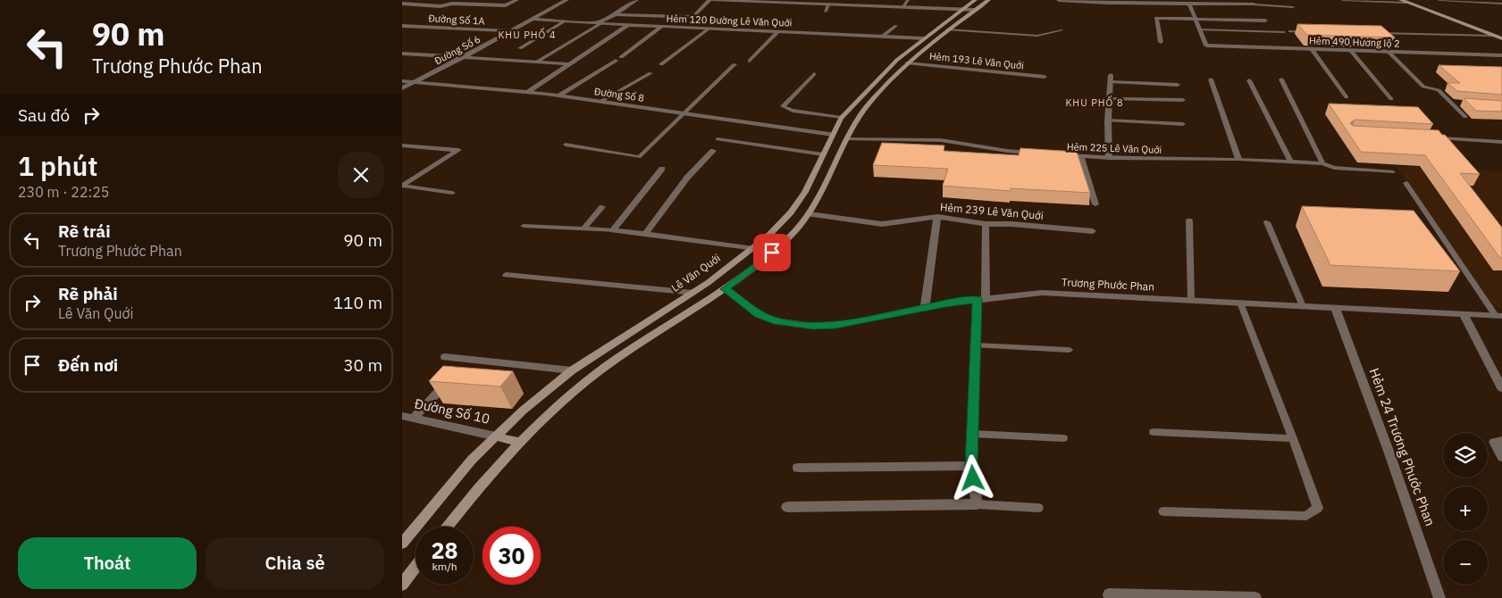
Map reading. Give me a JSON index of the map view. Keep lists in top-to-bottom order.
{
  "streets": {
    "main road": ["Lê Văn Quới"],
    "street": [
      "Đường Số 1A",
      "Hẻm 120 Đường Lê Văn Quới",
      "Hẻm 490 Hương lộ 2",
      "Đường Số 6",
      "Hẻm 193 Lê Văn Quới",
      "Đường Số 8",
      "Hẻm 239 Lê Văn Quới",
      "Trương Phước Phan",
      "Đường Số 10",
      "Hẻm 24 Trương Phước Phan"
    ],
    "lane": ["Hẻm 225 Lê Văn Quới"]
  },
  "crossings": [
    ["Đường Số 1A", "Đường Số 6"],
    ["Hẻm 120 Đường Lê Văn Quới", "Đường Số 6"],
    ["Hẻm 120 Đường Lê Văn Quới", "Lê Văn Quới"],
    ["Đường Số 6", "Đường Số 8"],
    ["Đường Số 8", "Lê Văn Quới"],
    ["Lê Văn Quới", "Đường Số 10"],
    ["Trương Phước Phan", "Hẻm 24 Trương Phước Phan"]
  ],
  "districts": ["KHU PHỐ 4", "KHU PHỐ 8"],
  "page": {
    "turn": ["90 m", "Trương Phước Phan"],
    "then": "Sau đó",
    "heading": ["1 phút", "230 m · 22:25"],
    "list": [
      {
        "name": "Rẽ trái",
        "note": "Trương Phước Phan",
        "value": "90 m"
      },
      {
        "name": "Rẽ phải",
        "note": "Lê Văn Quới",
        "value": "110 m"
      },
      {
        "name": "Đến nơi",
        "value": "30 m"
      }
    ],
    "map_buttons": ["+", "−"],
    "speed": "28 km/h",
    "limit": "30",
    "buttons": ["Thoát", "Chia sẻ"]
  }
}
